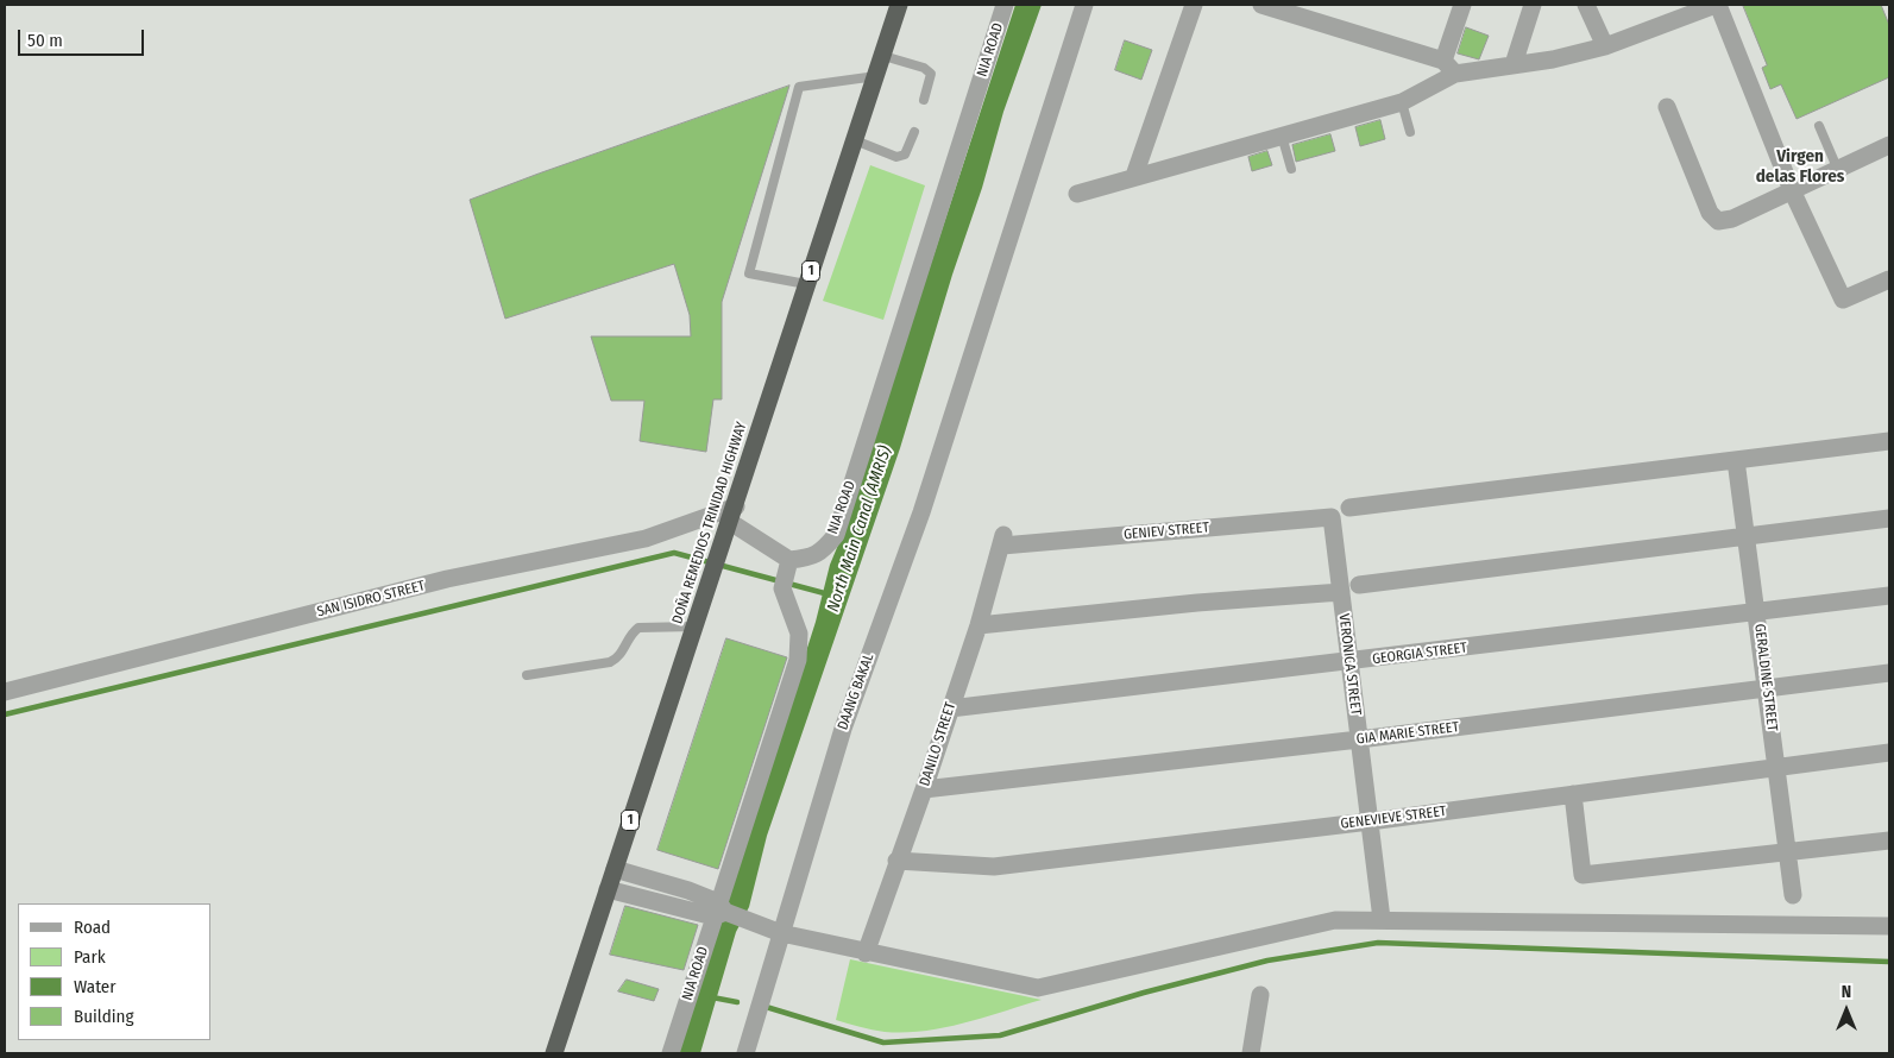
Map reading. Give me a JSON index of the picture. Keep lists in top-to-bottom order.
{
  "streets": {
    "highway": ["1", "DOÑA REMEDIOS TRINIDAD HIGHWAY"],
    "street": [
      "NIA ROAD",
      "GENIEV STREET",
      "SAN ISIDRO STREET",
      "GEORGIA STREET",
      "VERONICA STREET",
      "GERALDINE STREET",
      "DAANG BAKAL",
      "GIA MARIE STREET",
      "DANILO STREET",
      "GENEVIEVE STREET"
    ]
  },
  "crossings": [
    ["DOÑA REMEDIOS TRINIDAD HIGHWAY", "SAN ISIDRO STREET"],
    ["GENIEV STREET", "VERONICA STREET"],
    ["GENIEV STREET", "DANILO STREET"],
    ["GEORGIA STREET", "VERONICA STREET"],
    ["GEORGIA STREET", "GERALDINE STREET"],
    ["GEORGIA STREET", "DANILO STREET"],
    ["VERONICA STREET", "GIA MARIE STREET"],
    ["VERONICA STREET", "GENEVIEVE STREET"],
    ["GERALDINE STREET", "GIA MARIE STREET"],
    ["GERALDINE STREET", "GENEVIEVE STREET"],
    ["GIA MARIE STREET", "DANILO STREET"],
    ["DANILO STREET", "GENEVIEVE STREET"]
  ],
  "districts": ["Virgen delas Flores"],
  "water": ["North Main Canal (AMRIS)"],
  "legend": [
    "Road",
    "Park",
    "Water",
    "Building"
  ],
  "scale_bar": "50 m",
  "north": "top"
}
